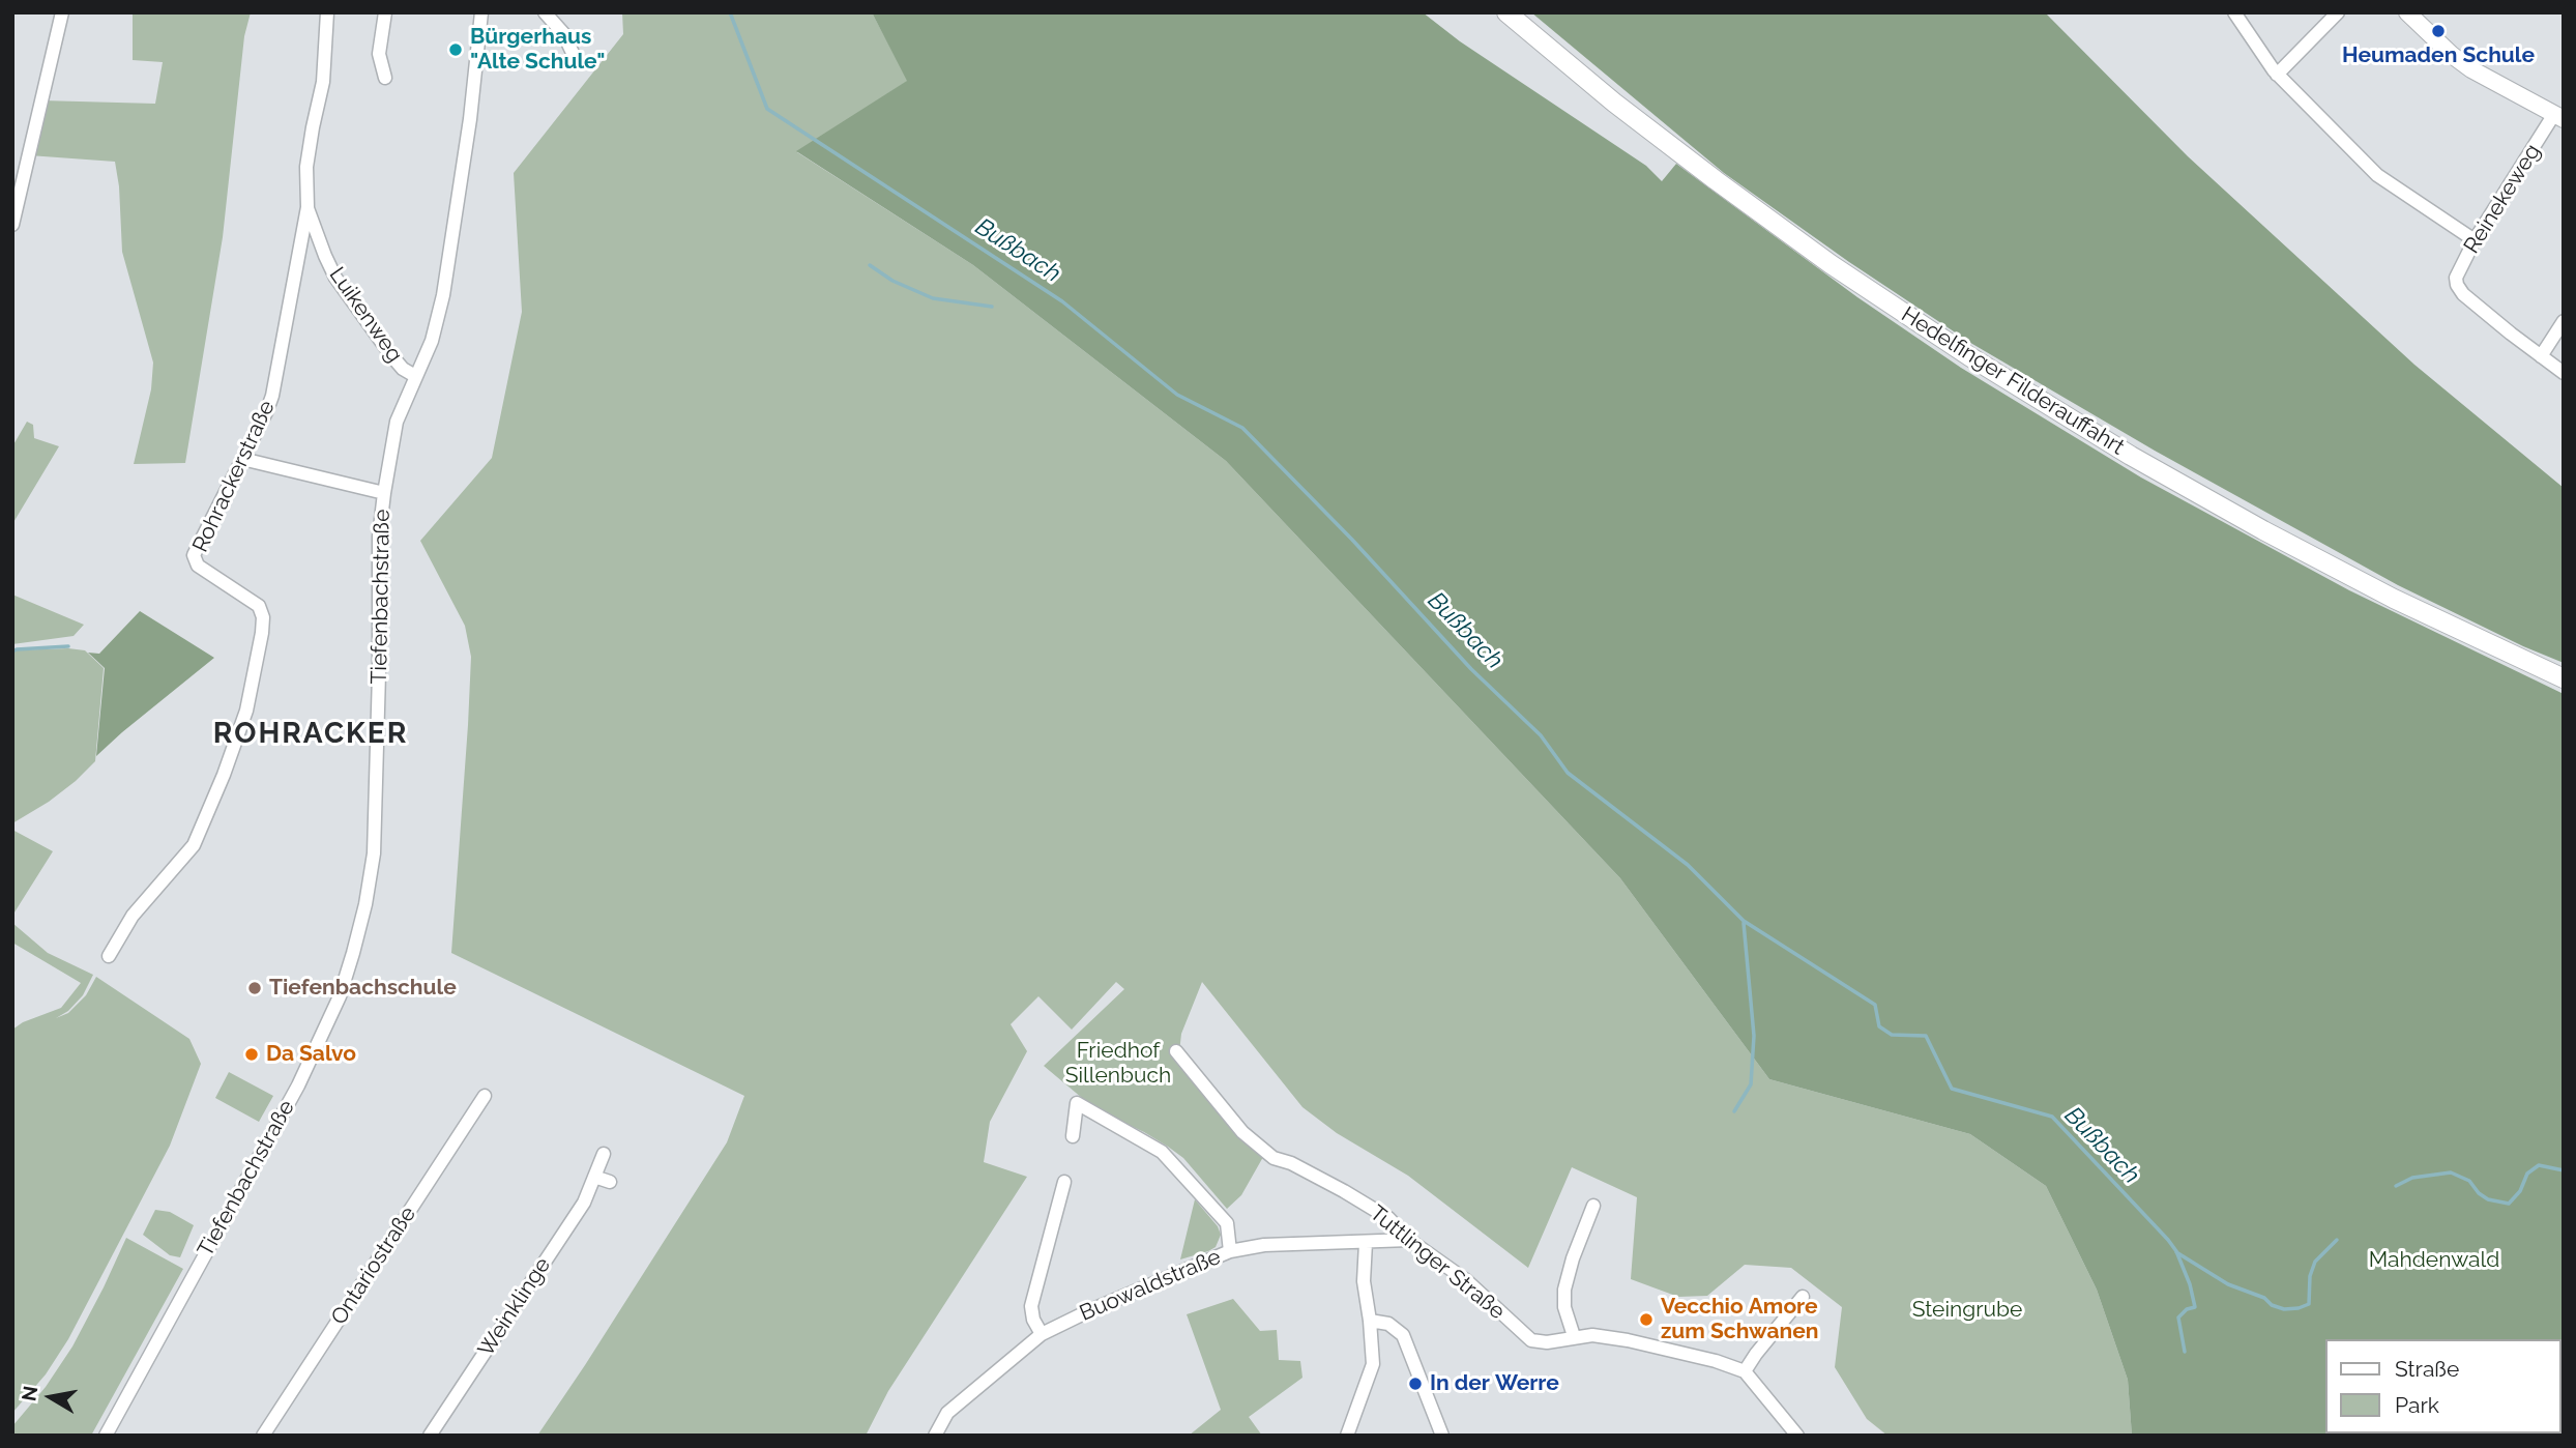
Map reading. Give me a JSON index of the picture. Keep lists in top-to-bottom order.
{
  "streets": {
    "main road": ["Hedelfinger Filderauffahrt"],
    "street": [
      "Reinekeweg",
      "Luikenweg",
      "Rohrackerstraße",
      "Tiefenbachstraße",
      "Tuttlinger Straße",
      "Ontariostraße",
      "Buowaldstraße",
      "Weinklinge"
    ]
  },
  "crossings": [
    ["Luikenweg", "Rohrackerstraße"],
    ["Luikenweg", "Tiefenbachstraße"],
    ["Tuttlinger Straße", "Buowaldstraße"]
  ],
  "districts": ["ROHRACKER"],
  "water": ["Bußbach"],
  "parks": ["Friedhof Sillenbuch", "Mahdenwald", "Steingrube"],
  "places": [
    "Heumaden Schule",
    "Bürgerhaus \"Alte Schule\"",
    "Tiefenbachschule",
    "Da Salvo",
    "Vecchio Amore zum Schwanen",
    "In der Werre"
  ],
  "legend": ["Straße", "Park"],
  "north": "left"
}
